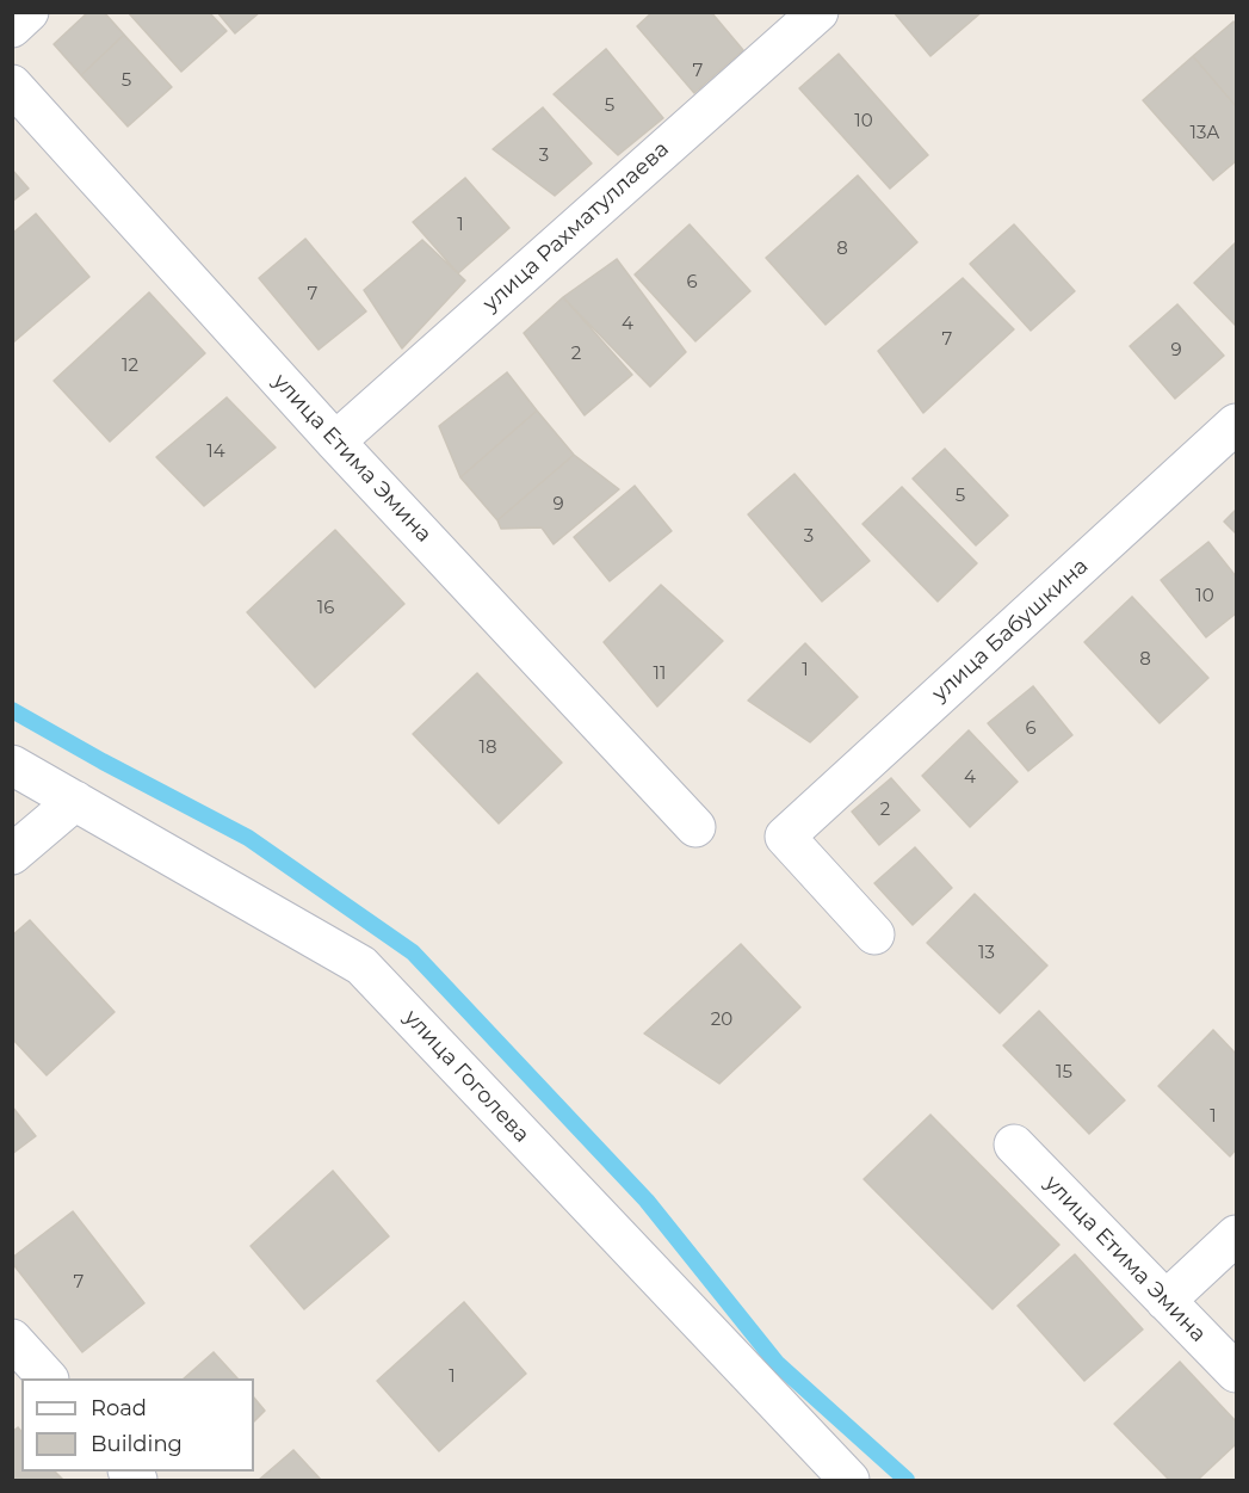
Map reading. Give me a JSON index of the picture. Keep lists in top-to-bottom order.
{
  "streets": {
    "street": [
      "улица Рахматуллаева",
      "улица Етима Эмина",
      "улица Бабушкина",
      "улица Гоголева"
    ]
  },
  "crossings": [
    ["улица Рахматуллаева", "улица Етима Эмина"]
  ],
  "house_numbers": [
    "7",
    "5",
    "5",
    "10",
    "13А",
    "3",
    "1",
    "8",
    "6",
    "7",
    "4",
    "7",
    "9",
    "2",
    "12",
    "14",
    "5",
    "9",
    "3",
    "10",
    "16",
    "8",
    "1",
    "11",
    "6",
    "18",
    "4",
    "2",
    "13",
    "20",
    "15",
    "1",
    "7",
    "1"
  ],
  "legend": ["Road", "Building"]
}
